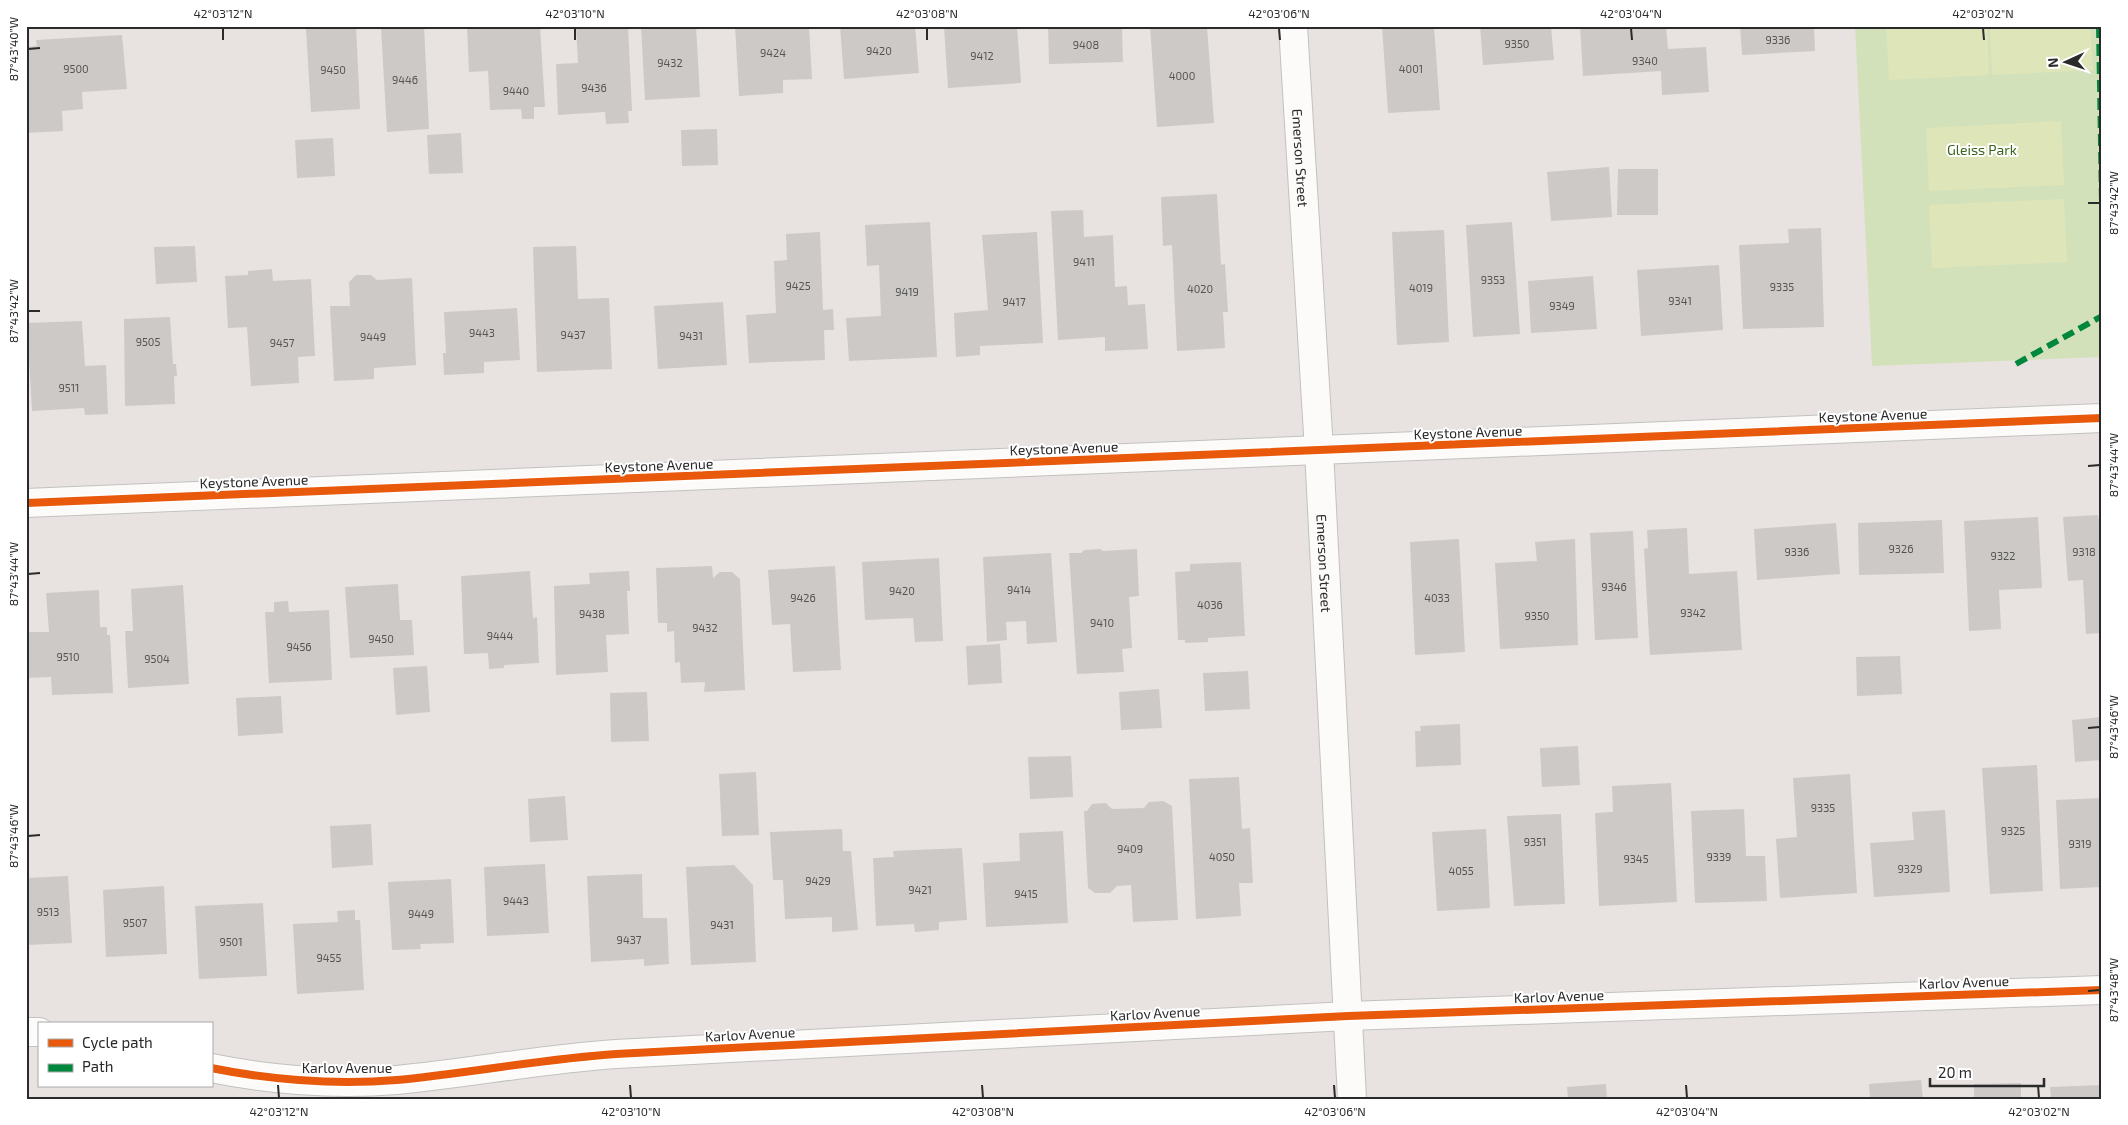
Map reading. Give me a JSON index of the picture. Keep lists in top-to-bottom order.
{
  "streets": {
    "street": ["Emerson Street", "Keystone Avenue", "Karlov Avenue"]
  },
  "crossings": [
    ["Emerson Street", "Keystone Avenue"],
    ["Emerson Street", "Karlov Avenue"]
  ],
  "parks": ["Gleiss Park"],
  "house_numbers": [
    "9336",
    "9350",
    "9408",
    "9420",
    "9424",
    "9412",
    "9340",
    "9432",
    "9500",
    "4001",
    "9450",
    "4000",
    "9446",
    "9436",
    "9440",
    "9411",
    "9353",
    "9425",
    "9335",
    "4019",
    "4020",
    "9419",
    "9341",
    "9417",
    "9349",
    "9443",
    "9437",
    "9431",
    "9449",
    "9505",
    "9457",
    "9511",
    "9326",
    "9336",
    "9318",
    "9322",
    "9346",
    "9414",
    "9420",
    "9426",
    "4033",
    "4036",
    "9342",
    "9438",
    "9350",
    "9410",
    "9432",
    "9444",
    "9450",
    "9456",
    "9510",
    "9504",
    "9335",
    "9325",
    "9351",
    "9319",
    "9409",
    "4050",
    "9339",
    "9345",
    "9329",
    "4055",
    "9429",
    "9421",
    "9415",
    "9443",
    "9513",
    "9449",
    "9507",
    "9431",
    "9437",
    "9501",
    "9455"
  ],
  "legend": ["Cycle path", "Path"],
  "scale_bar": "20 m",
  "north": "left",
  "coordinates": [
    "42°03'12\"N",
    "42°03'10\"N",
    "42°03'08\"N",
    "42°03'06\"N",
    "42°03'04\"N",
    "42°03'02\"N",
    "87°43'40\"W",
    "87°43'42\"W",
    "87°43'44\"W",
    "87°43'46\"W",
    "87°43'48\"W"
  ]
}
